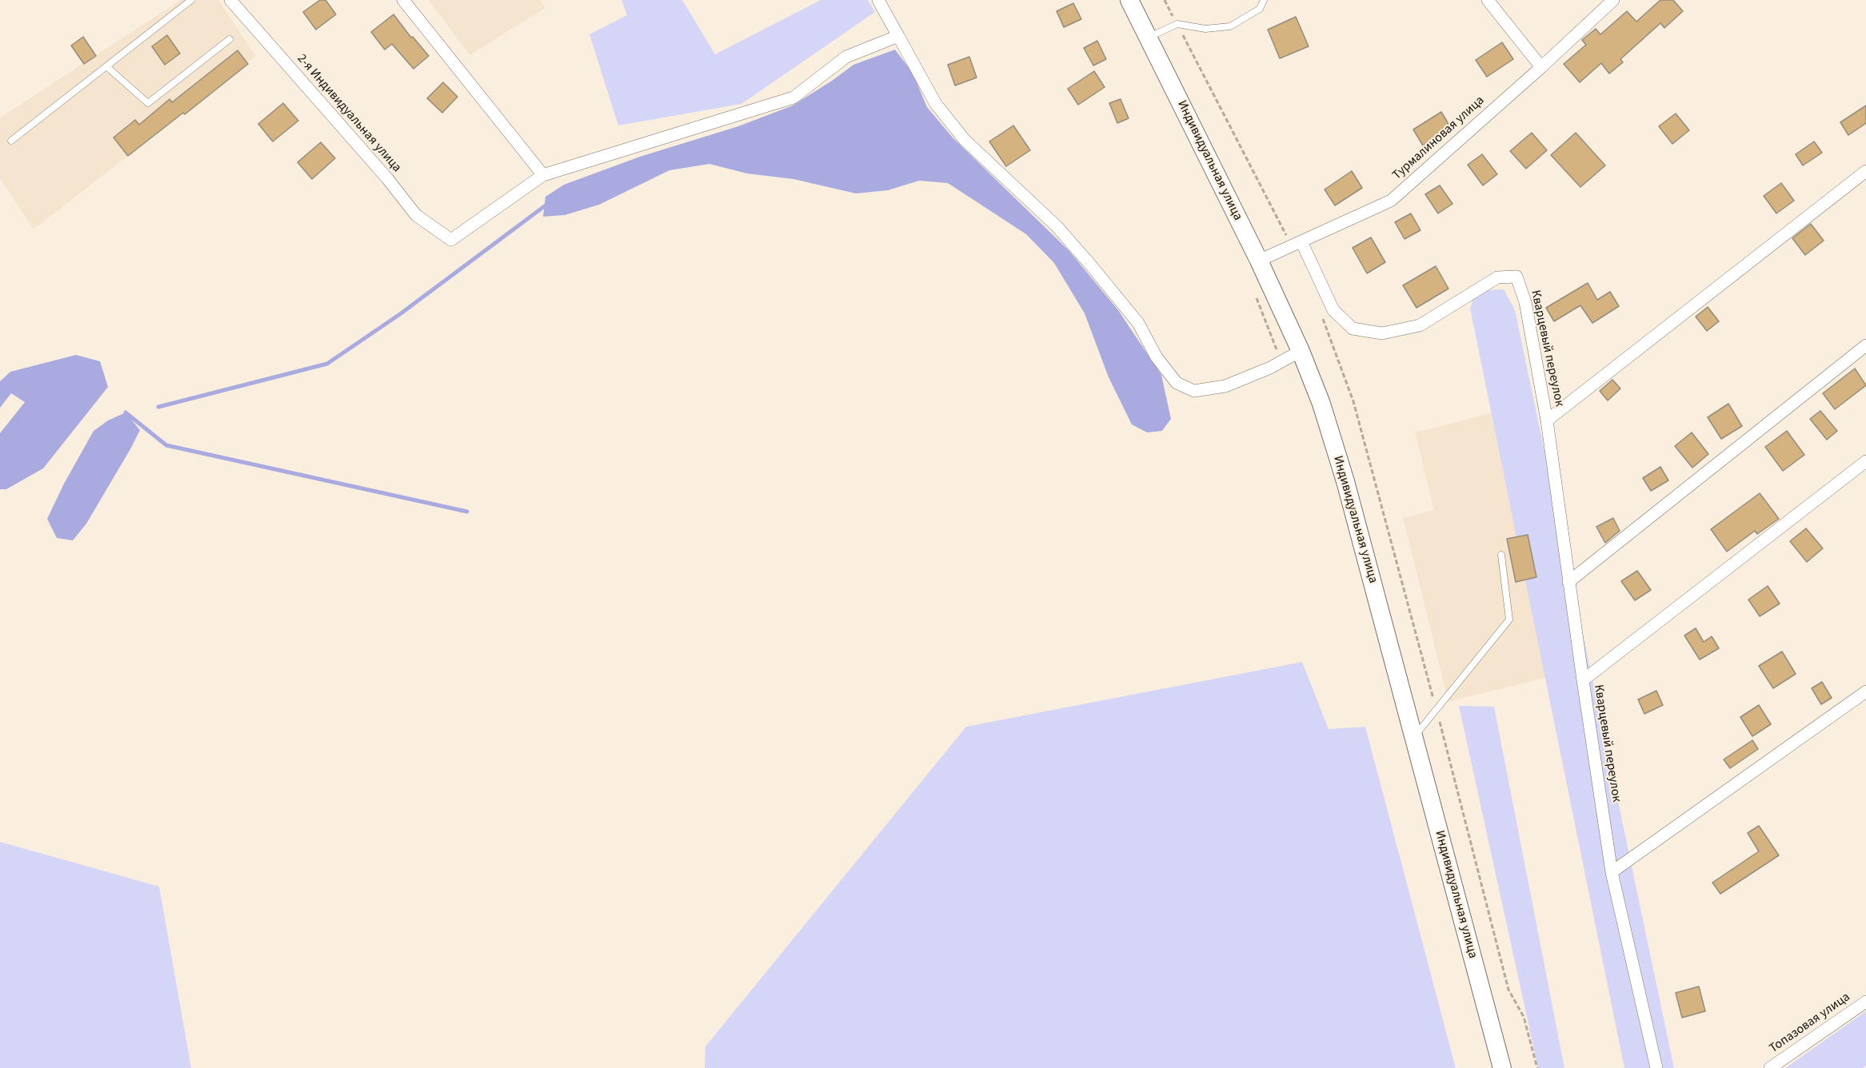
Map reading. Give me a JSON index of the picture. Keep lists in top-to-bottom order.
{
  "streets": {
    "main road": ["Индивидуальная улица"],
    "street": [
      "2-я Индивидуальная улица",
      "Турмалиновая улица",
      "Кварцевый переулок",
      "Топазовая улица"
    ]
  },
  "crossings": [
    ["Турмалиновая улица", "Индивидуальная улица"],
    ["Турмалиновая улица", "Кварцевый переулок"]
  ]
}
